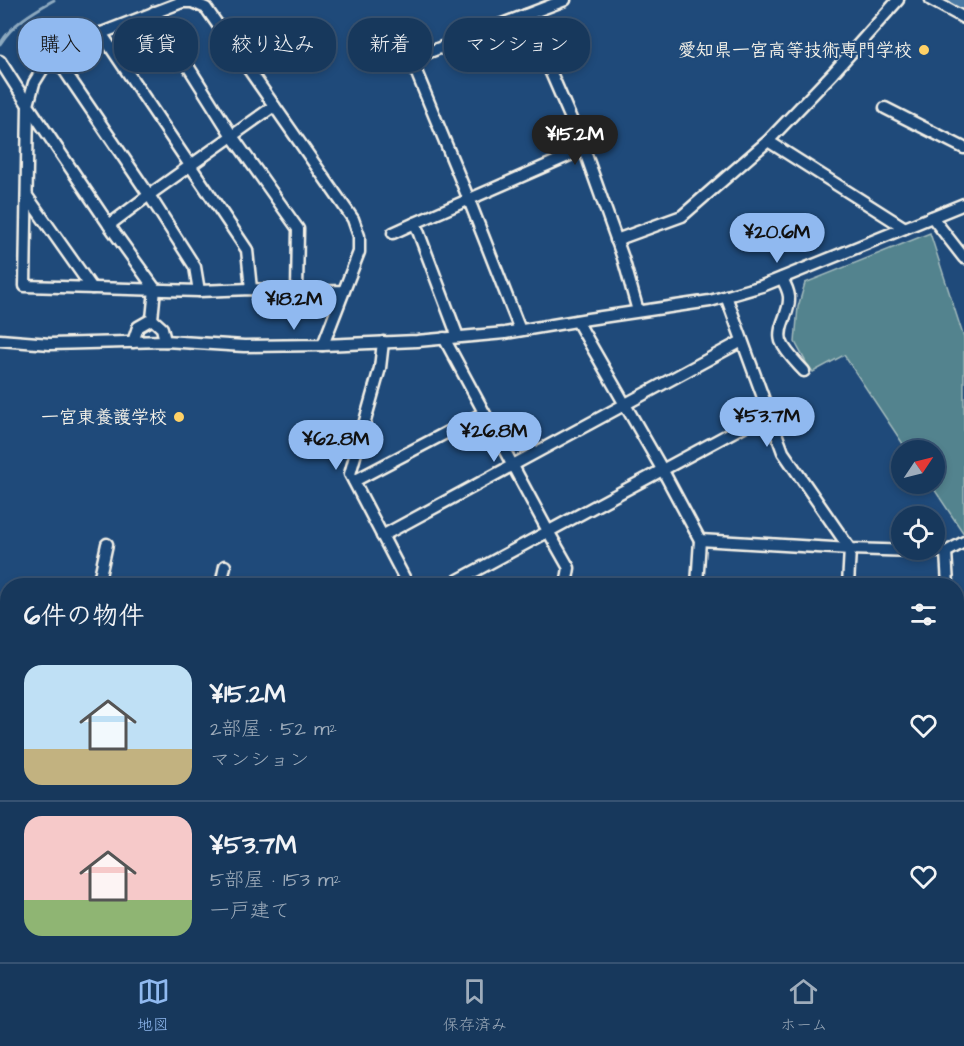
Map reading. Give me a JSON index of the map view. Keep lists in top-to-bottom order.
{
  "places": ["愛知県一宮高等技術専門学校", "一宮東養護学校"],
  "north": "top right",
  "page": {
    "chip": [
      "購入",
      "賃貸",
      "絞り込み",
      "新着",
      "マンション"
    ],
    "price": [
      "¥15.2M",
      "¥20.6M",
      "¥18.2M",
      "¥53.7M",
      "¥26.8M",
      "¥62.8M"
    ],
    "heading": "6件の物件",
    "list": [
      {
        "name": "¥15.2M",
        "note": "2部屋 · 52 m² · マンション"
      },
      {
        "name": "¥53.7M",
        "note": "5部屋 · 153 m² · 一戸建て"
      }
    ],
    "tabs": ["地図", "保存済み", "ホーム"]
  }
}
